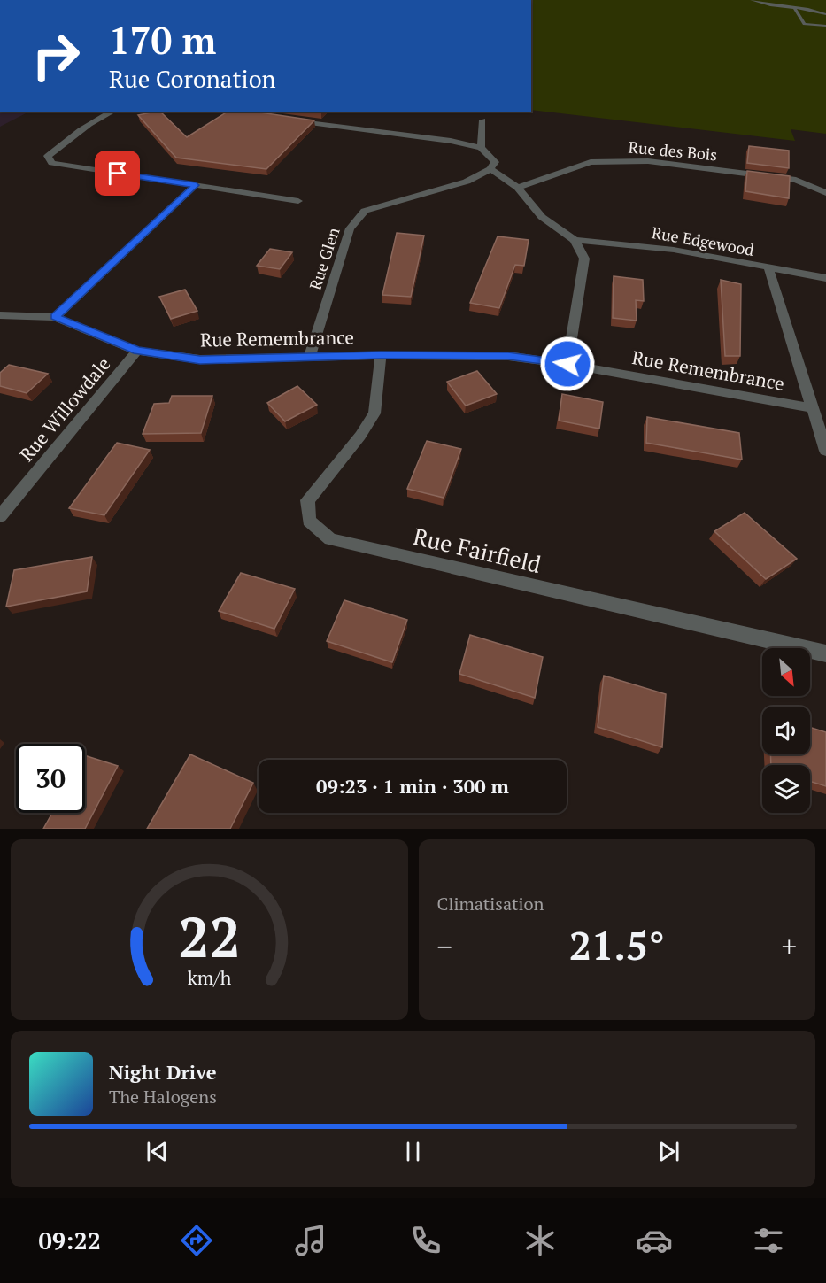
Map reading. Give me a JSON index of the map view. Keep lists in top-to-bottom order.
{
  "streets": {
    "street": [
      "Rue des Bois",
      "Rue Edgewood",
      "Rue Glen",
      "Rue Remembrance",
      "Rue Willowdale",
      "Rue Fairfield"
    ]
  },
  "crossings": [
    ["Rue Glen", "Rue Remembrance"],
    ["Rue Remembrance", "Rue Willowdale"],
    ["Rue Remembrance", "Rue Fairfield"]
  ],
  "north": "bottom right",
  "page": {
    "turn": ["170 m", "Rue Coronation"],
    "limit": "30",
    "trip": "09:23 · 1 min · 300 m",
    "tile": "Climatisation",
    "heat": ["−", "21.5°", "+"],
    "song": ["Night Drive", "The Halogens"],
    "tabs": "09:22",
    "gauge": ["22", "km/h"]
  }
}
